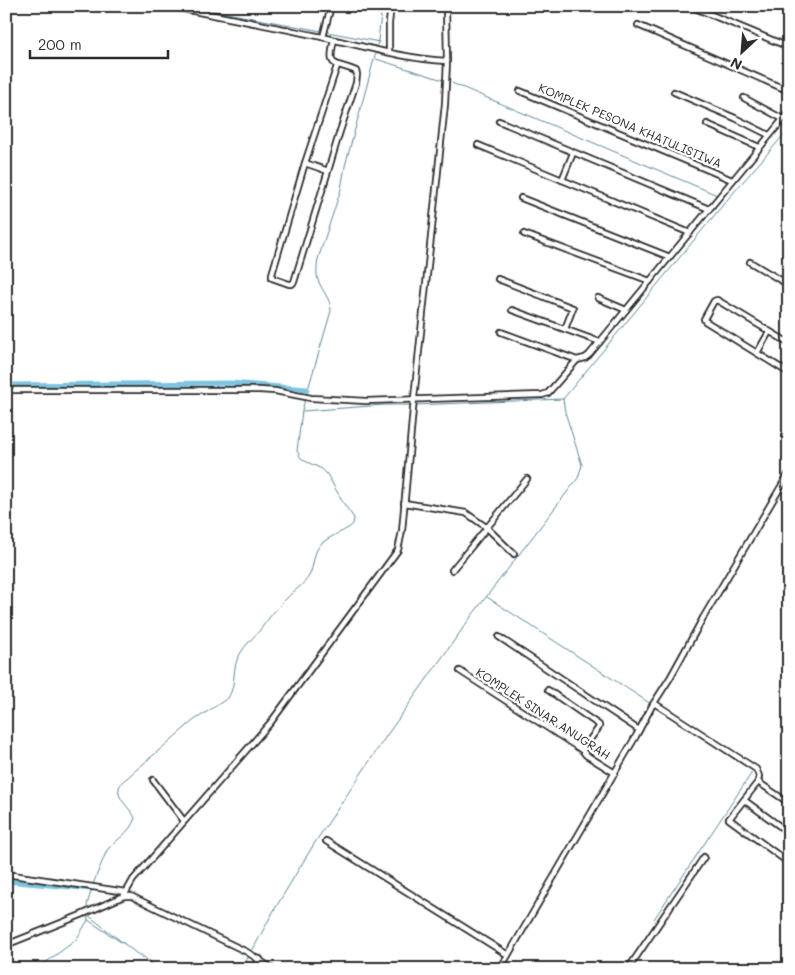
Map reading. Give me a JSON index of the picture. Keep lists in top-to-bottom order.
{
  "streets": {
    "street": ["KOMPLEK PESONA KHATULISTIWA", "KOMPLEK SINAR ANUGRAH"]
  },
  "scale_bar": "200 m",
  "north": "bottom left"
}
